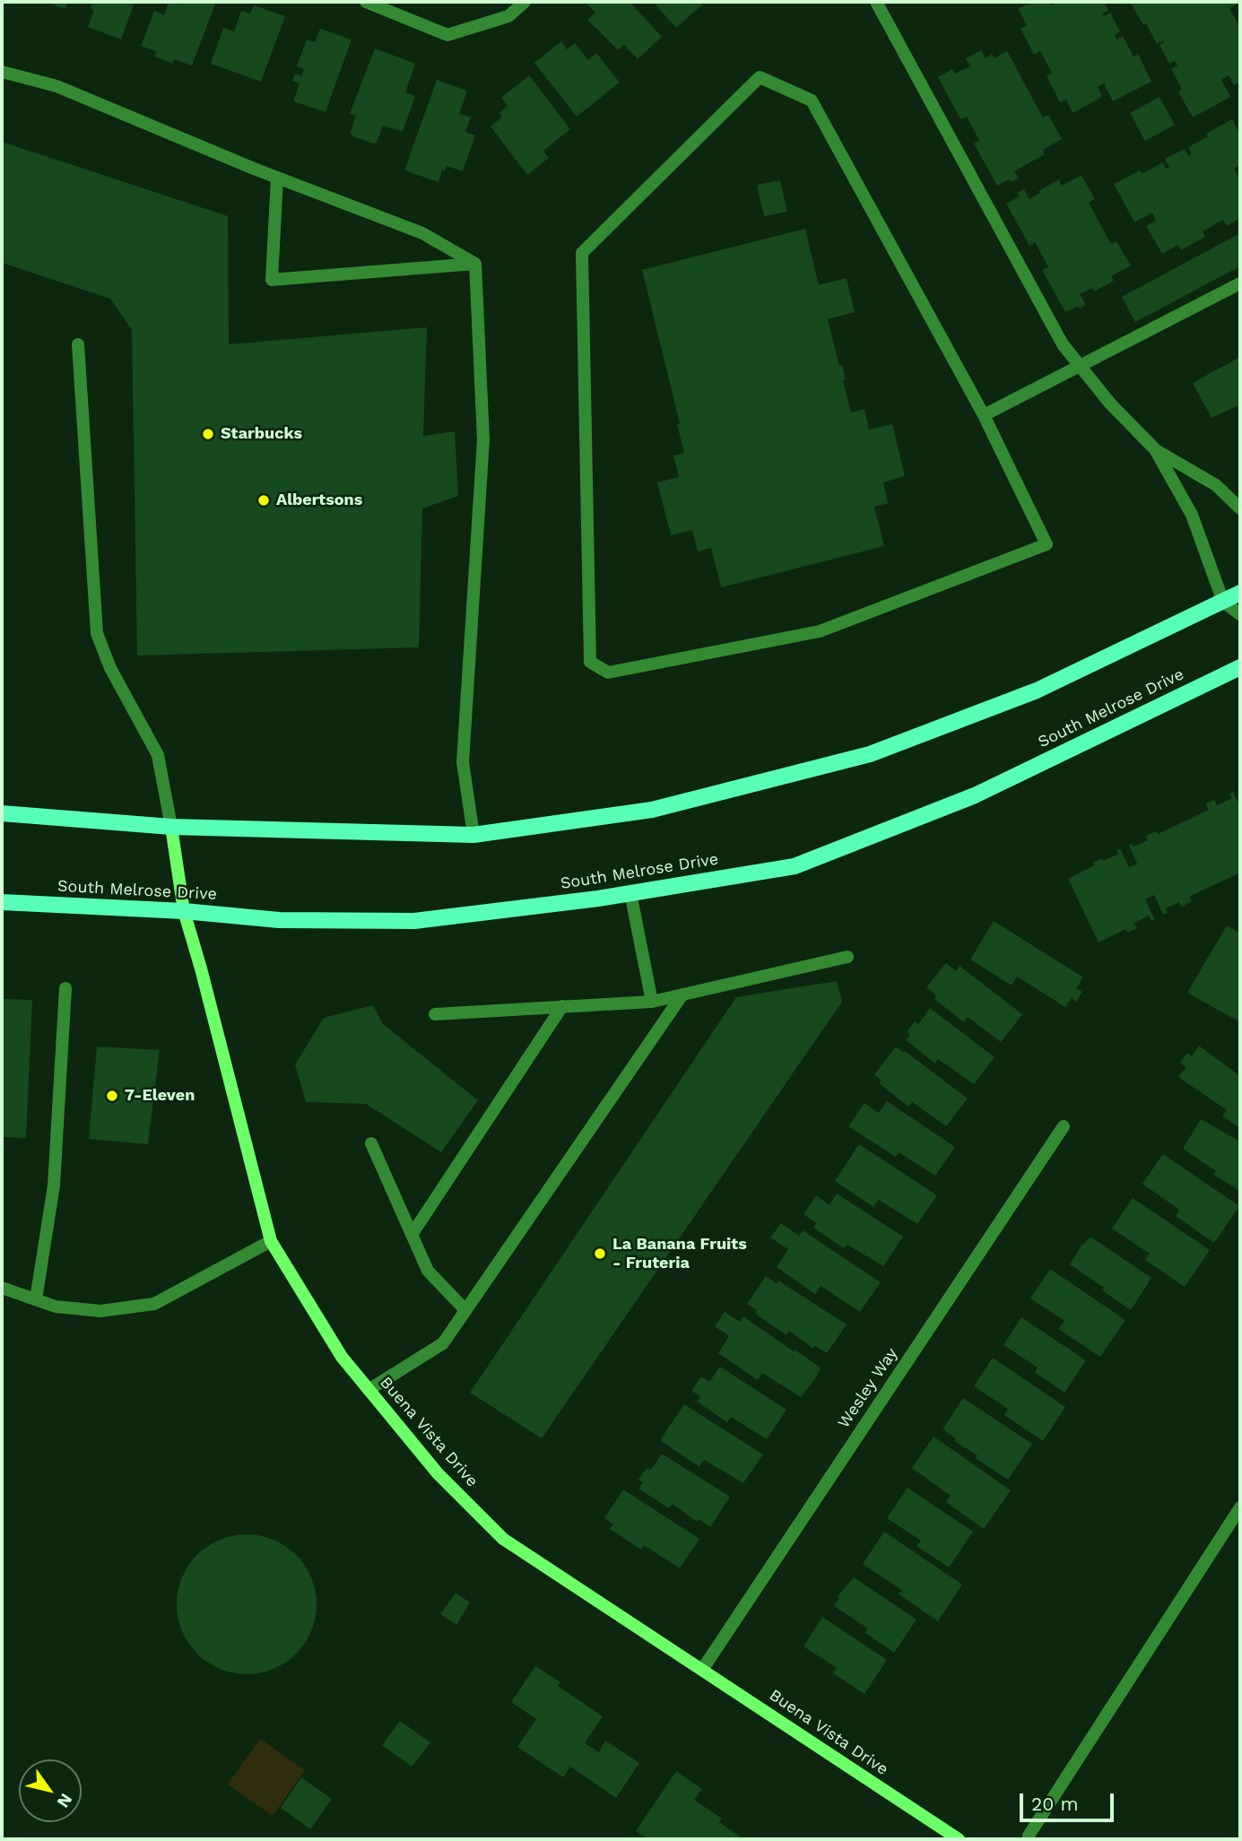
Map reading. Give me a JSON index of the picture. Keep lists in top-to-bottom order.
{
  "streets": {
    "main road": ["South Melrose Drive"],
    "street": ["Wesley Way", "Buena Vista Drive"]
  },
  "crossings": [
    ["South Melrose Drive", "Buena Vista Drive"],
    ["Wesley Way", "Buena Vista Drive"]
  ],
  "places": [
    "Starbucks",
    "Albertsons",
    "7-Eleven",
    "La Banana Fruits - Fruteria"
  ],
  "scale_bar": "20 m",
  "north": "bottom right"
}
